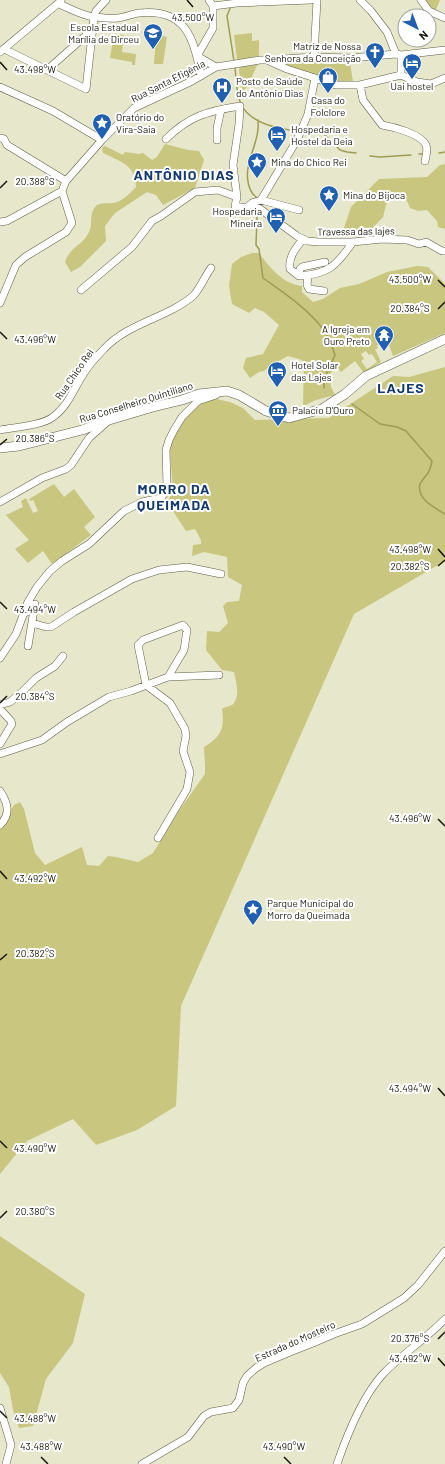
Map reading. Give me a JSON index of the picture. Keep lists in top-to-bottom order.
{
  "streets": {
    "main road": ["Rua Conselheiro Quintiliano"],
    "street": [
      "Rua Santa Efigênia",
      "Travessa das lajes",
      "Rua Chico Rei",
      "Estrada do Mosteiro"
    ]
  },
  "districts": ["ANTÔNIO DIAS", "LAJES", "MORRO DA QUEIMADA"],
  "places": {
    "school or university": ["Escola Estadual Marília de Dirceu"],
    "church": ["Matriz de Nossa Senhora da Conceição"],
    "hotel": [
      "Uai hostel",
      "Hospedaria e Hostel da Deia",
      "Hospedaria Mineira",
      "Hotel Solar das Lajes"
    ],
    "shop": ["Casa do Folclore"],
    "hospital": ["Posto de Saúde do Antônio Dias"],
    "place": [
      "Oratório do Vira-Saia",
      "Mina do Chico Rei",
      "Mina do Bijoca",
      "Parque Municipal do Morro da Queimada"
    ],
    "temple": ["A Igreja em Ouro Preto"],
    "museum": ["Palacio D'Ouro"]
  },
  "north": "bottom right",
  "coordinates": [
    "43.500°W",
    "43.498°W",
    "20.388°S",
    "20.384°S",
    "43.496°W",
    "20.386°S",
    "20.382°S",
    "43.494°W",
    "43.492°W",
    "43.490°W",
    "20.380°S",
    "20.376°S",
    "43.488°W"
  ]
}
